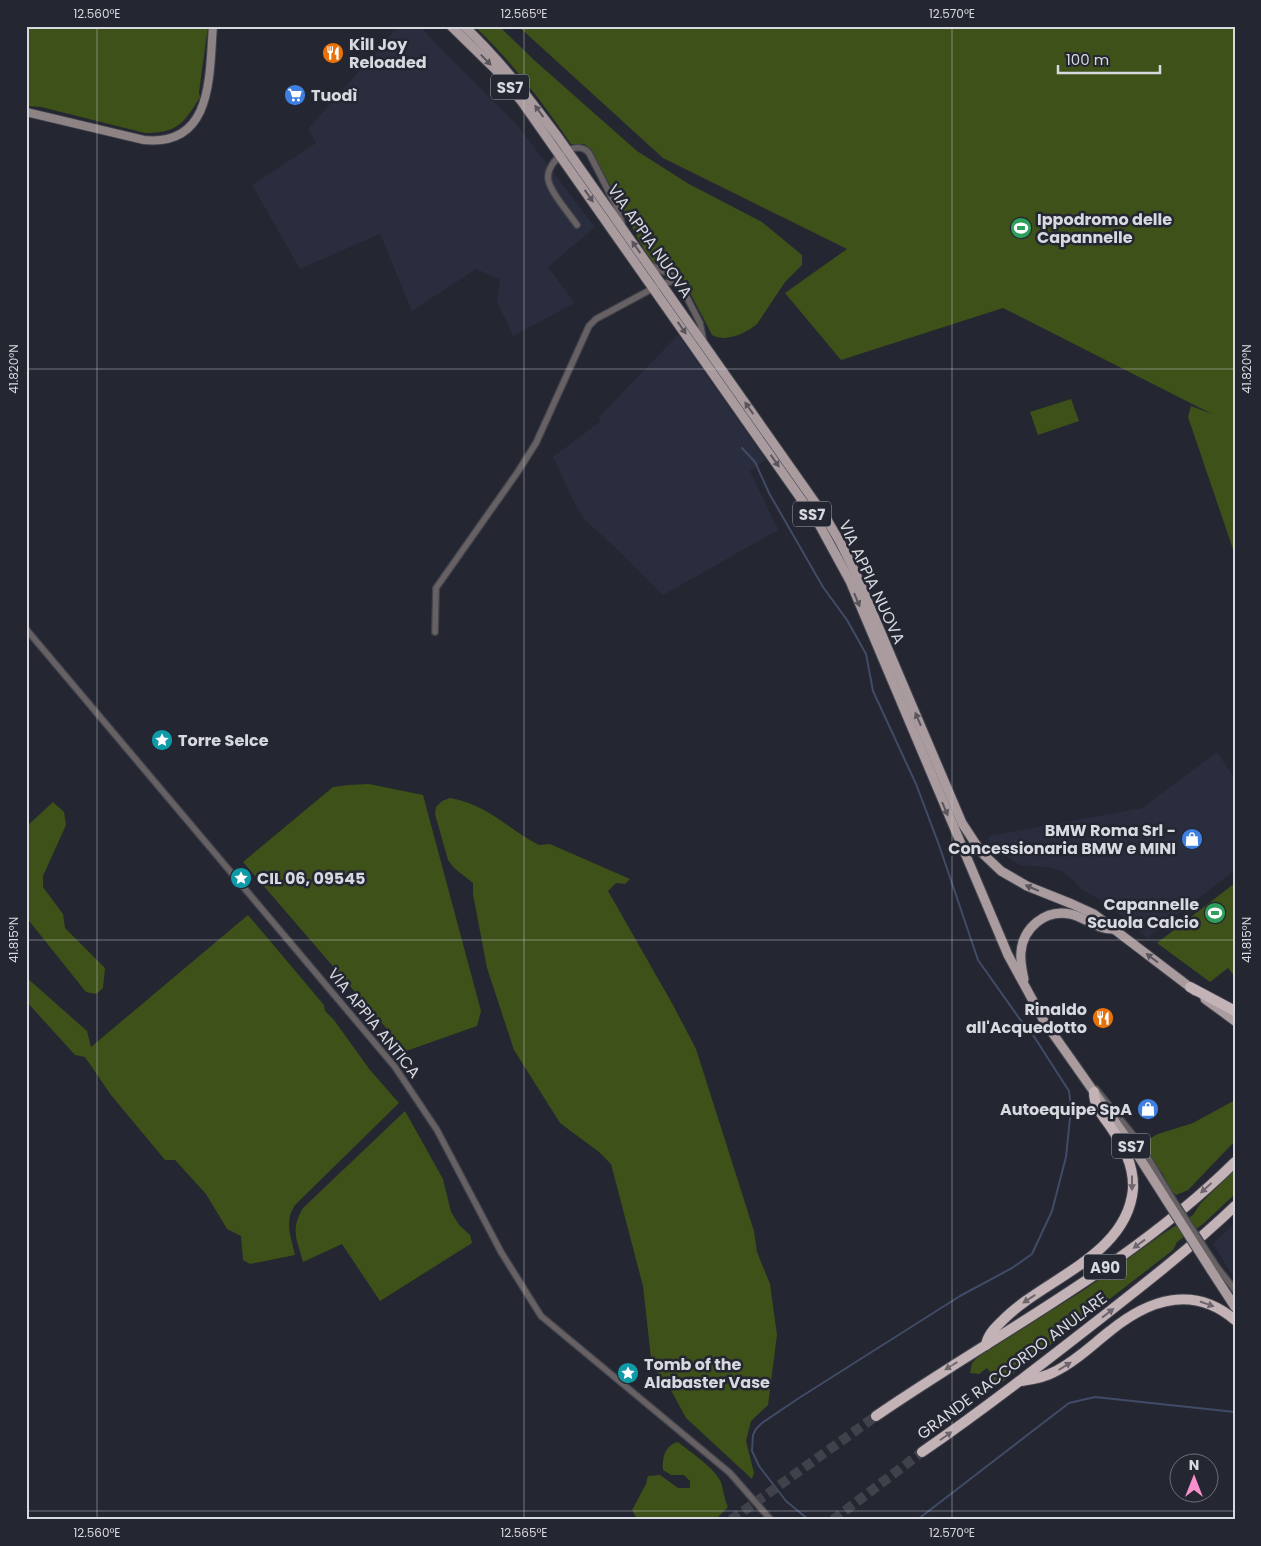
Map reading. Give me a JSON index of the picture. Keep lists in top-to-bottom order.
{
  "streets": {
    "highway": ["A90", "GRANDE RACCORDO ANULARE"],
    "main road": ["SS7", "VIA APPIA NUOVA"],
    "street": ["VIA APPIA ANTICA"]
  },
  "places": {
    "restaurant": ["Kill Joy Reloaded", "Rinaldo all'Acquedotto"],
    "supermarket": ["Tuodì"],
    "sports": ["Ippodromo delle Capannelle", "Capannelle Scuola Calcio"],
    "place": ["Torre Selce", "CIL 06, 09545", "Tomb of the Alabaster Vase"],
    "shop": ["BMW Roma Srl - Concessionaria BMW e MINI", "Autoequipe SpA"]
  },
  "scale_bar": "100 m",
  "north": "top",
  "coordinates": [
    "12.560°E",
    "12.565°E",
    "12.570°E",
    "41.820°N",
    "41.815°N"
  ]
}
